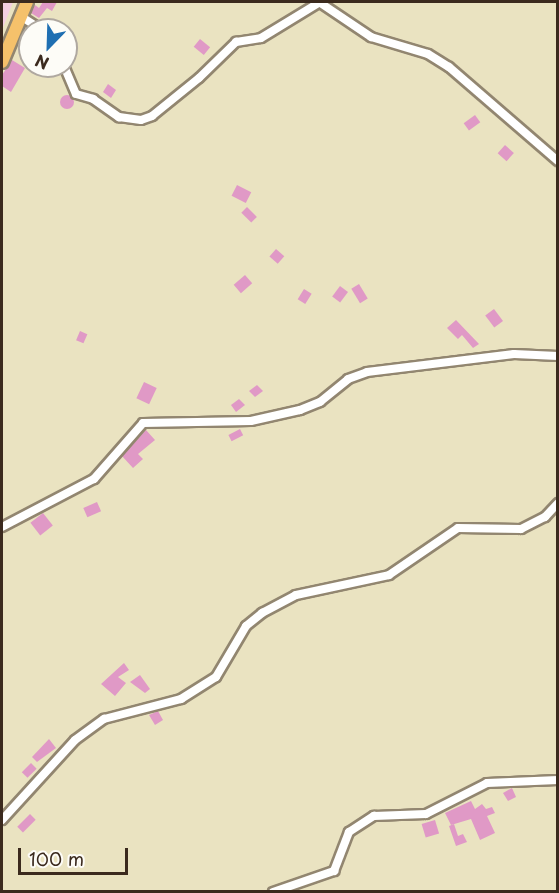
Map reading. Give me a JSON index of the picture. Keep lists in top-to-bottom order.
{
  "scale_bar": "100 m",
  "north": "bottom left"
}
